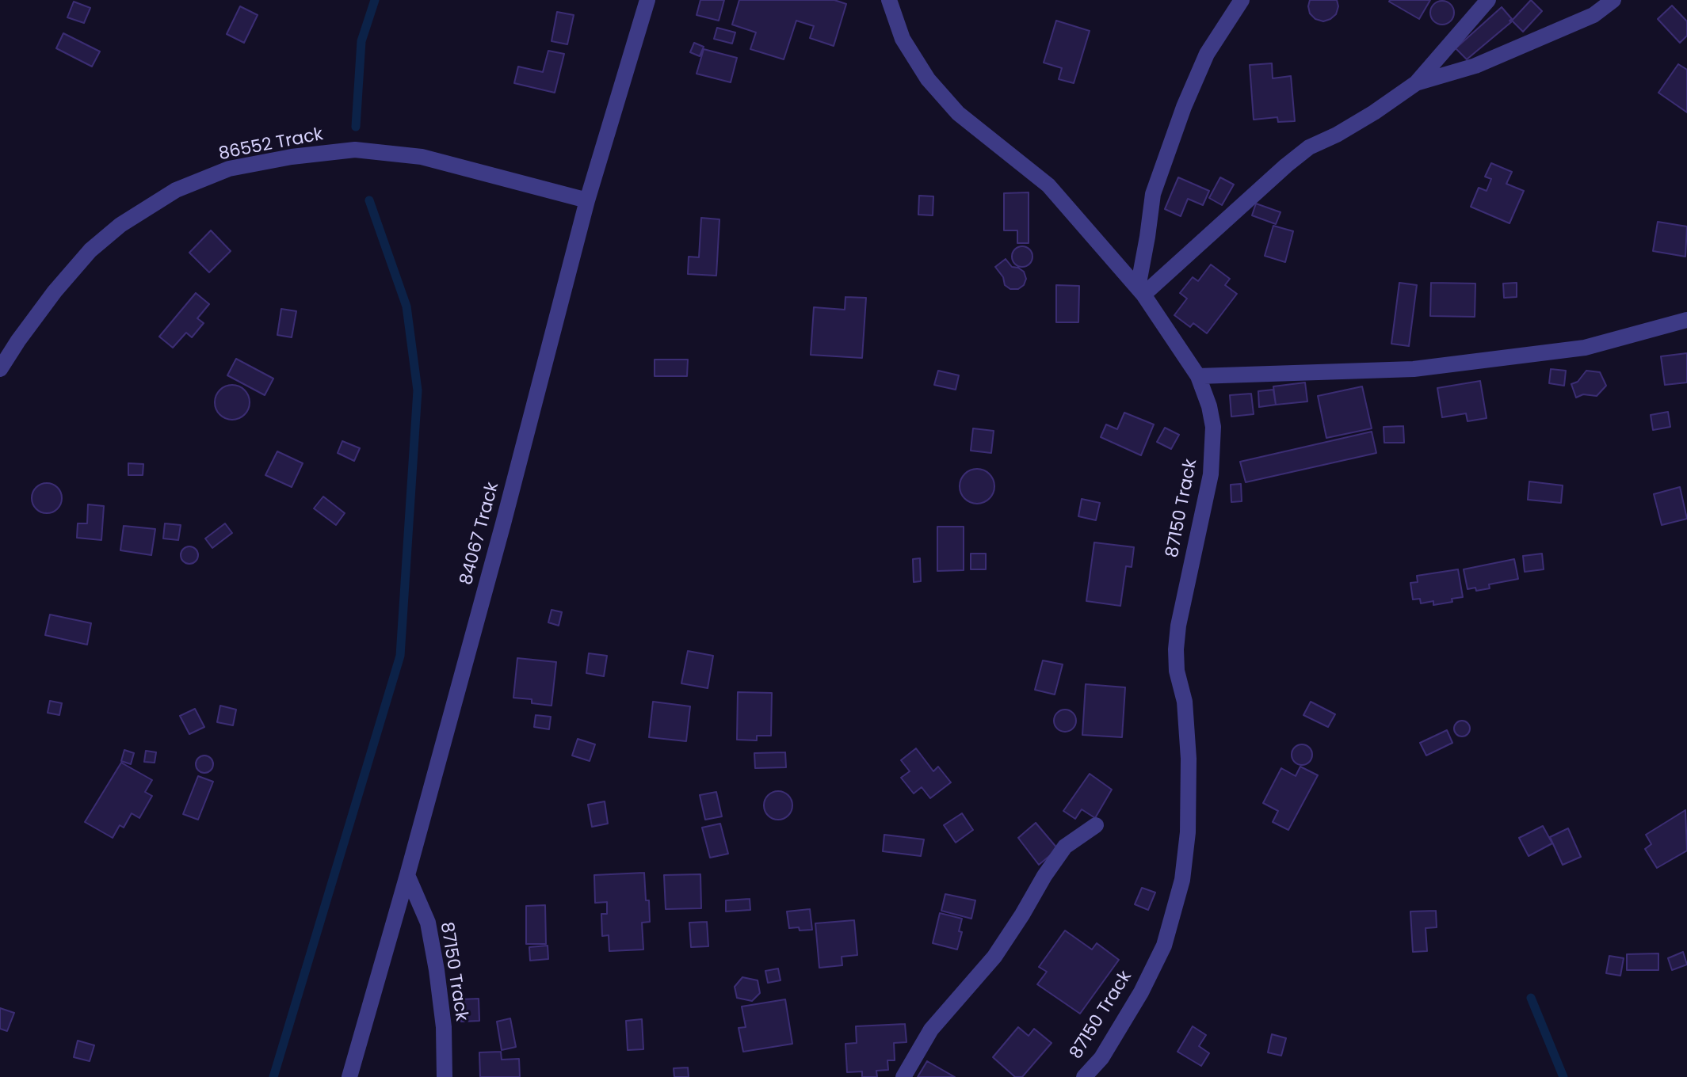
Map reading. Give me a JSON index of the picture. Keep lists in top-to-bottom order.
{
  "streets": {
    "street": ["86552 Track", "87150 Track", "84067 Track"]
  },
  "crossings": [
    ["86552 Track", "84067 Track"],
    ["87150 Track", "84067 Track"]
  ]
}
